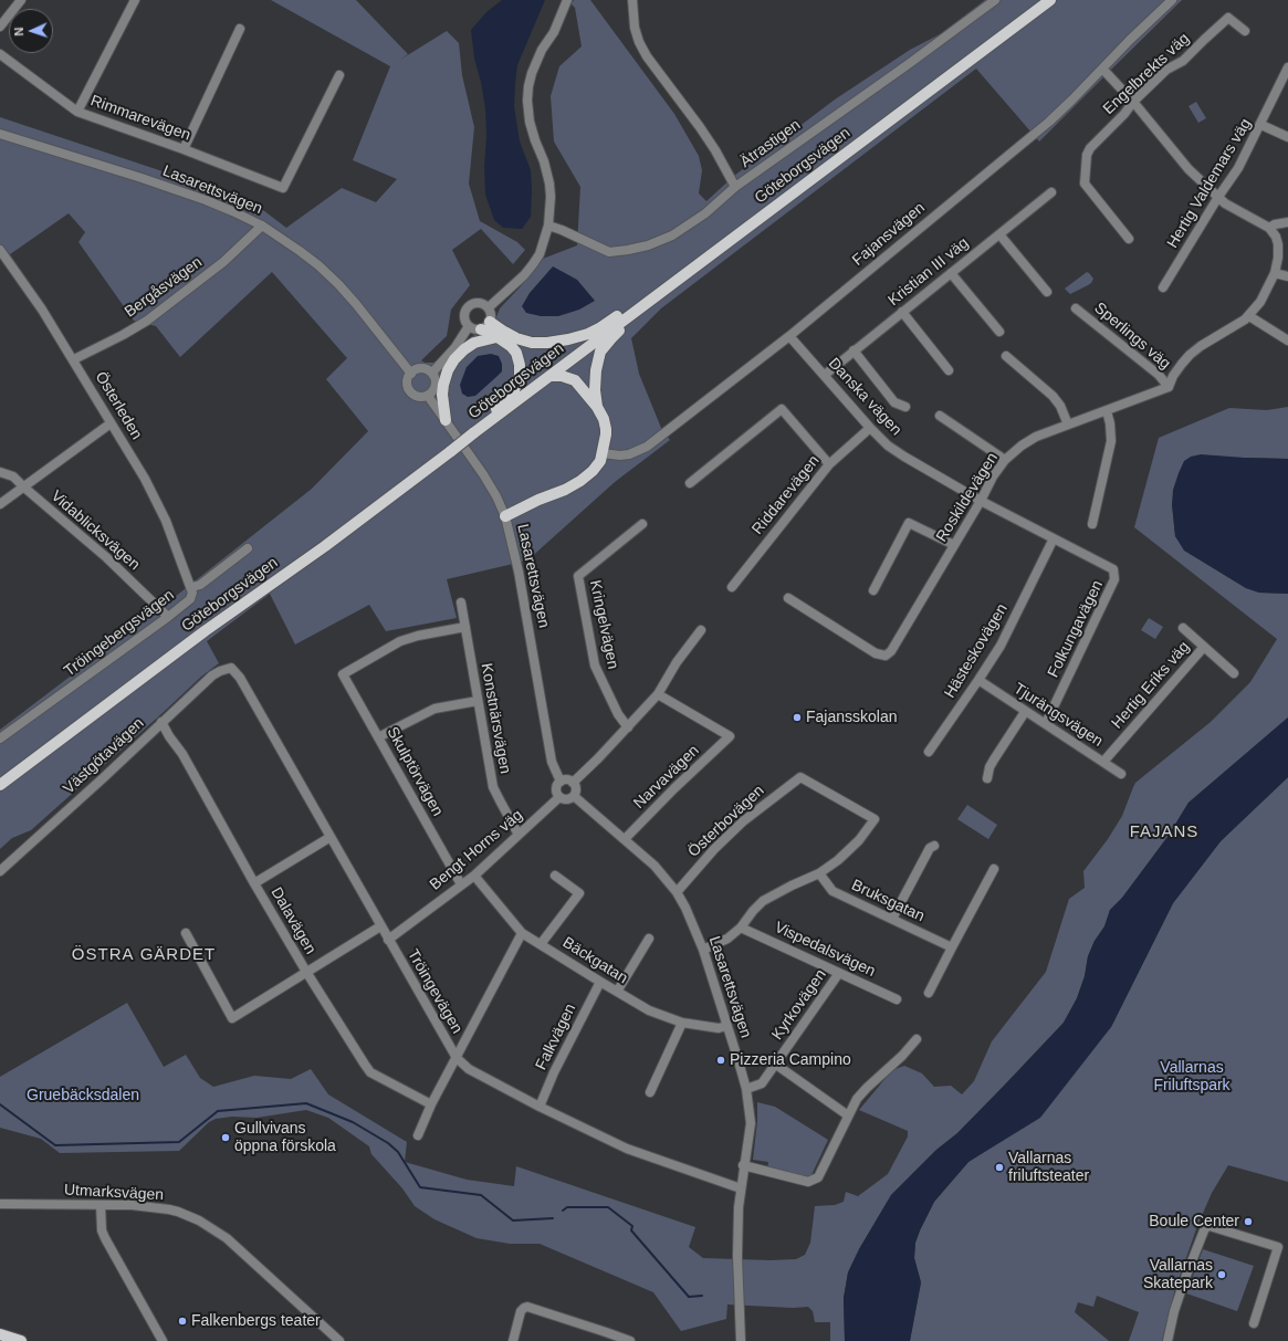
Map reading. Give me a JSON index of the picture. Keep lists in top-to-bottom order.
{
  "streets": {
    "main road": ["Göteborgsvägen"],
    "street": [
      "Engelbrekts väg",
      "Rimmarevägen",
      "Ätrastigen",
      "Hertig Valdemars väg",
      "Lasarettsvägen",
      "Fajansvägen",
      "Kristian III väg",
      "Bergåsvägen",
      "Sperlings väg",
      "Danska vägen",
      "Österleden",
      "Riddarevägen",
      "Roskildevägen",
      "Vidablicksvägen",
      "Kringelvägen",
      "Folkungavägen",
      "Tröingebergsvägen",
      "Hästeskovägen",
      "Hertig Eriks väg",
      "Tjurängsvägen",
      "Konstnärsvägen",
      "Västgötavägen",
      "Skulptörvägen",
      "Narvavägen",
      "Österbovägen",
      "Bengt Horns väg",
      "Bruksgatan",
      "Dalavägen",
      "Vispedalsvägen",
      "Bäckgatan",
      "Tröingevägen",
      "Kyrkovägen",
      "Falkvägen",
      "Utmarksvägen"
    ]
  },
  "crossings": [
    ["Lasarettsvägen", "Bergåsvägen"],
    ["Lasarettsvägen", "Narvavägen"],
    ["Lasarettsvägen", "Österbovägen"],
    ["Lasarettsvägen", "Bengt Horns väg"],
    ["Lasarettsvägen", "Bäckgatan"],
    ["Lasarettsvägen", "Tröingevägen"],
    ["Lasarettsvägen", "Kyrkovägen"],
    ["Fajansvägen", "Danska vägen"],
    ["Kristian III väg", "Danska vägen"],
    ["Bergåsvägen", "Österleden"],
    ["Sperlings väg", "Roskildevägen"],
    ["Danska vägen", "Riddarevägen"],
    ["Danska vägen", "Roskildevägen"],
    ["Danska vägen", "Folkungavägen"],
    ["Danska vägen", "Hästeskovägen"],
    ["Österleden", "Tröingebergsvägen"],
    ["Vidablicksvägen", "Tröingebergsvägen"],
    ["Folkungavägen", "Tjurängsvägen"],
    ["Hästeskovägen", "Tjurängsvägen"],
    ["Hertig Eriks väg", "Tjurängsvägen"],
    ["Konstnärsvägen", "Skulptörvägen"],
    ["Konstnärsvägen", "Bengt Horns väg"],
    ["Västgötavägen", "Dalavägen"],
    ["Västgötavägen", "Tröingevägen"],
    ["Skulptörvägen", "Bengt Horns väg"],
    ["Österbovägen", "Bruksgatan"],
    ["Bengt Horns väg", "Bäckgatan"],
    ["Bengt Horns väg", "Tröingevägen"],
    ["Vispedalsvägen", "Kyrkovägen"],
    ["Bäckgatan", "Falkvägen"],
    ["Tröingevägen", "Falkvägen"]
  ],
  "districts": ["FAJANS", "ÖSTRA GÄRDET"],
  "parks": ["Vallarnas Friluftspark", "Gruebäcksdalen"],
  "places": [
    "Fajansskolan",
    "Pizzeria Campino",
    "Gullvivans öppna förskola",
    "Vallarnas friluftsteater",
    "Boule Center",
    "Vallarnas Skatepark",
    "Falkenbergs teater"
  ],
  "north": "left"
}
